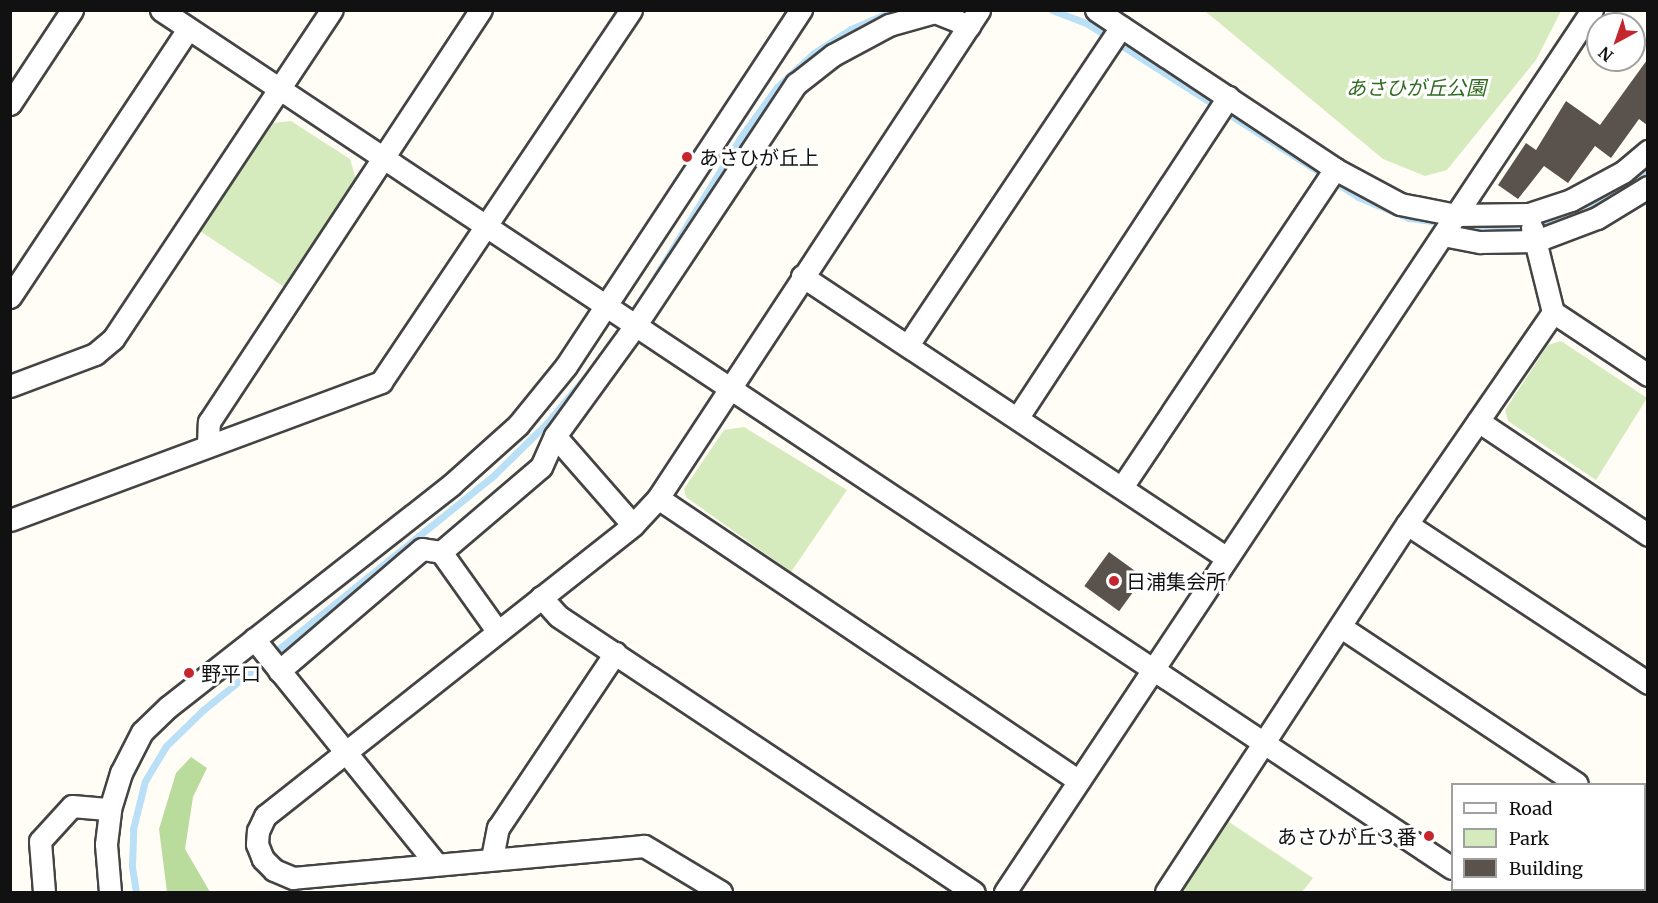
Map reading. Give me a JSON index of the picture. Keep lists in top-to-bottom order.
{
  "parks": ["あさひが丘公園"],
  "places": [
    "あさひが丘上",
    "日浦集会所",
    "野平口",
    "あさひが丘３番"
  ],
  "legend": ["Road", "Park", "Building"],
  "north": "bottom left"
}
